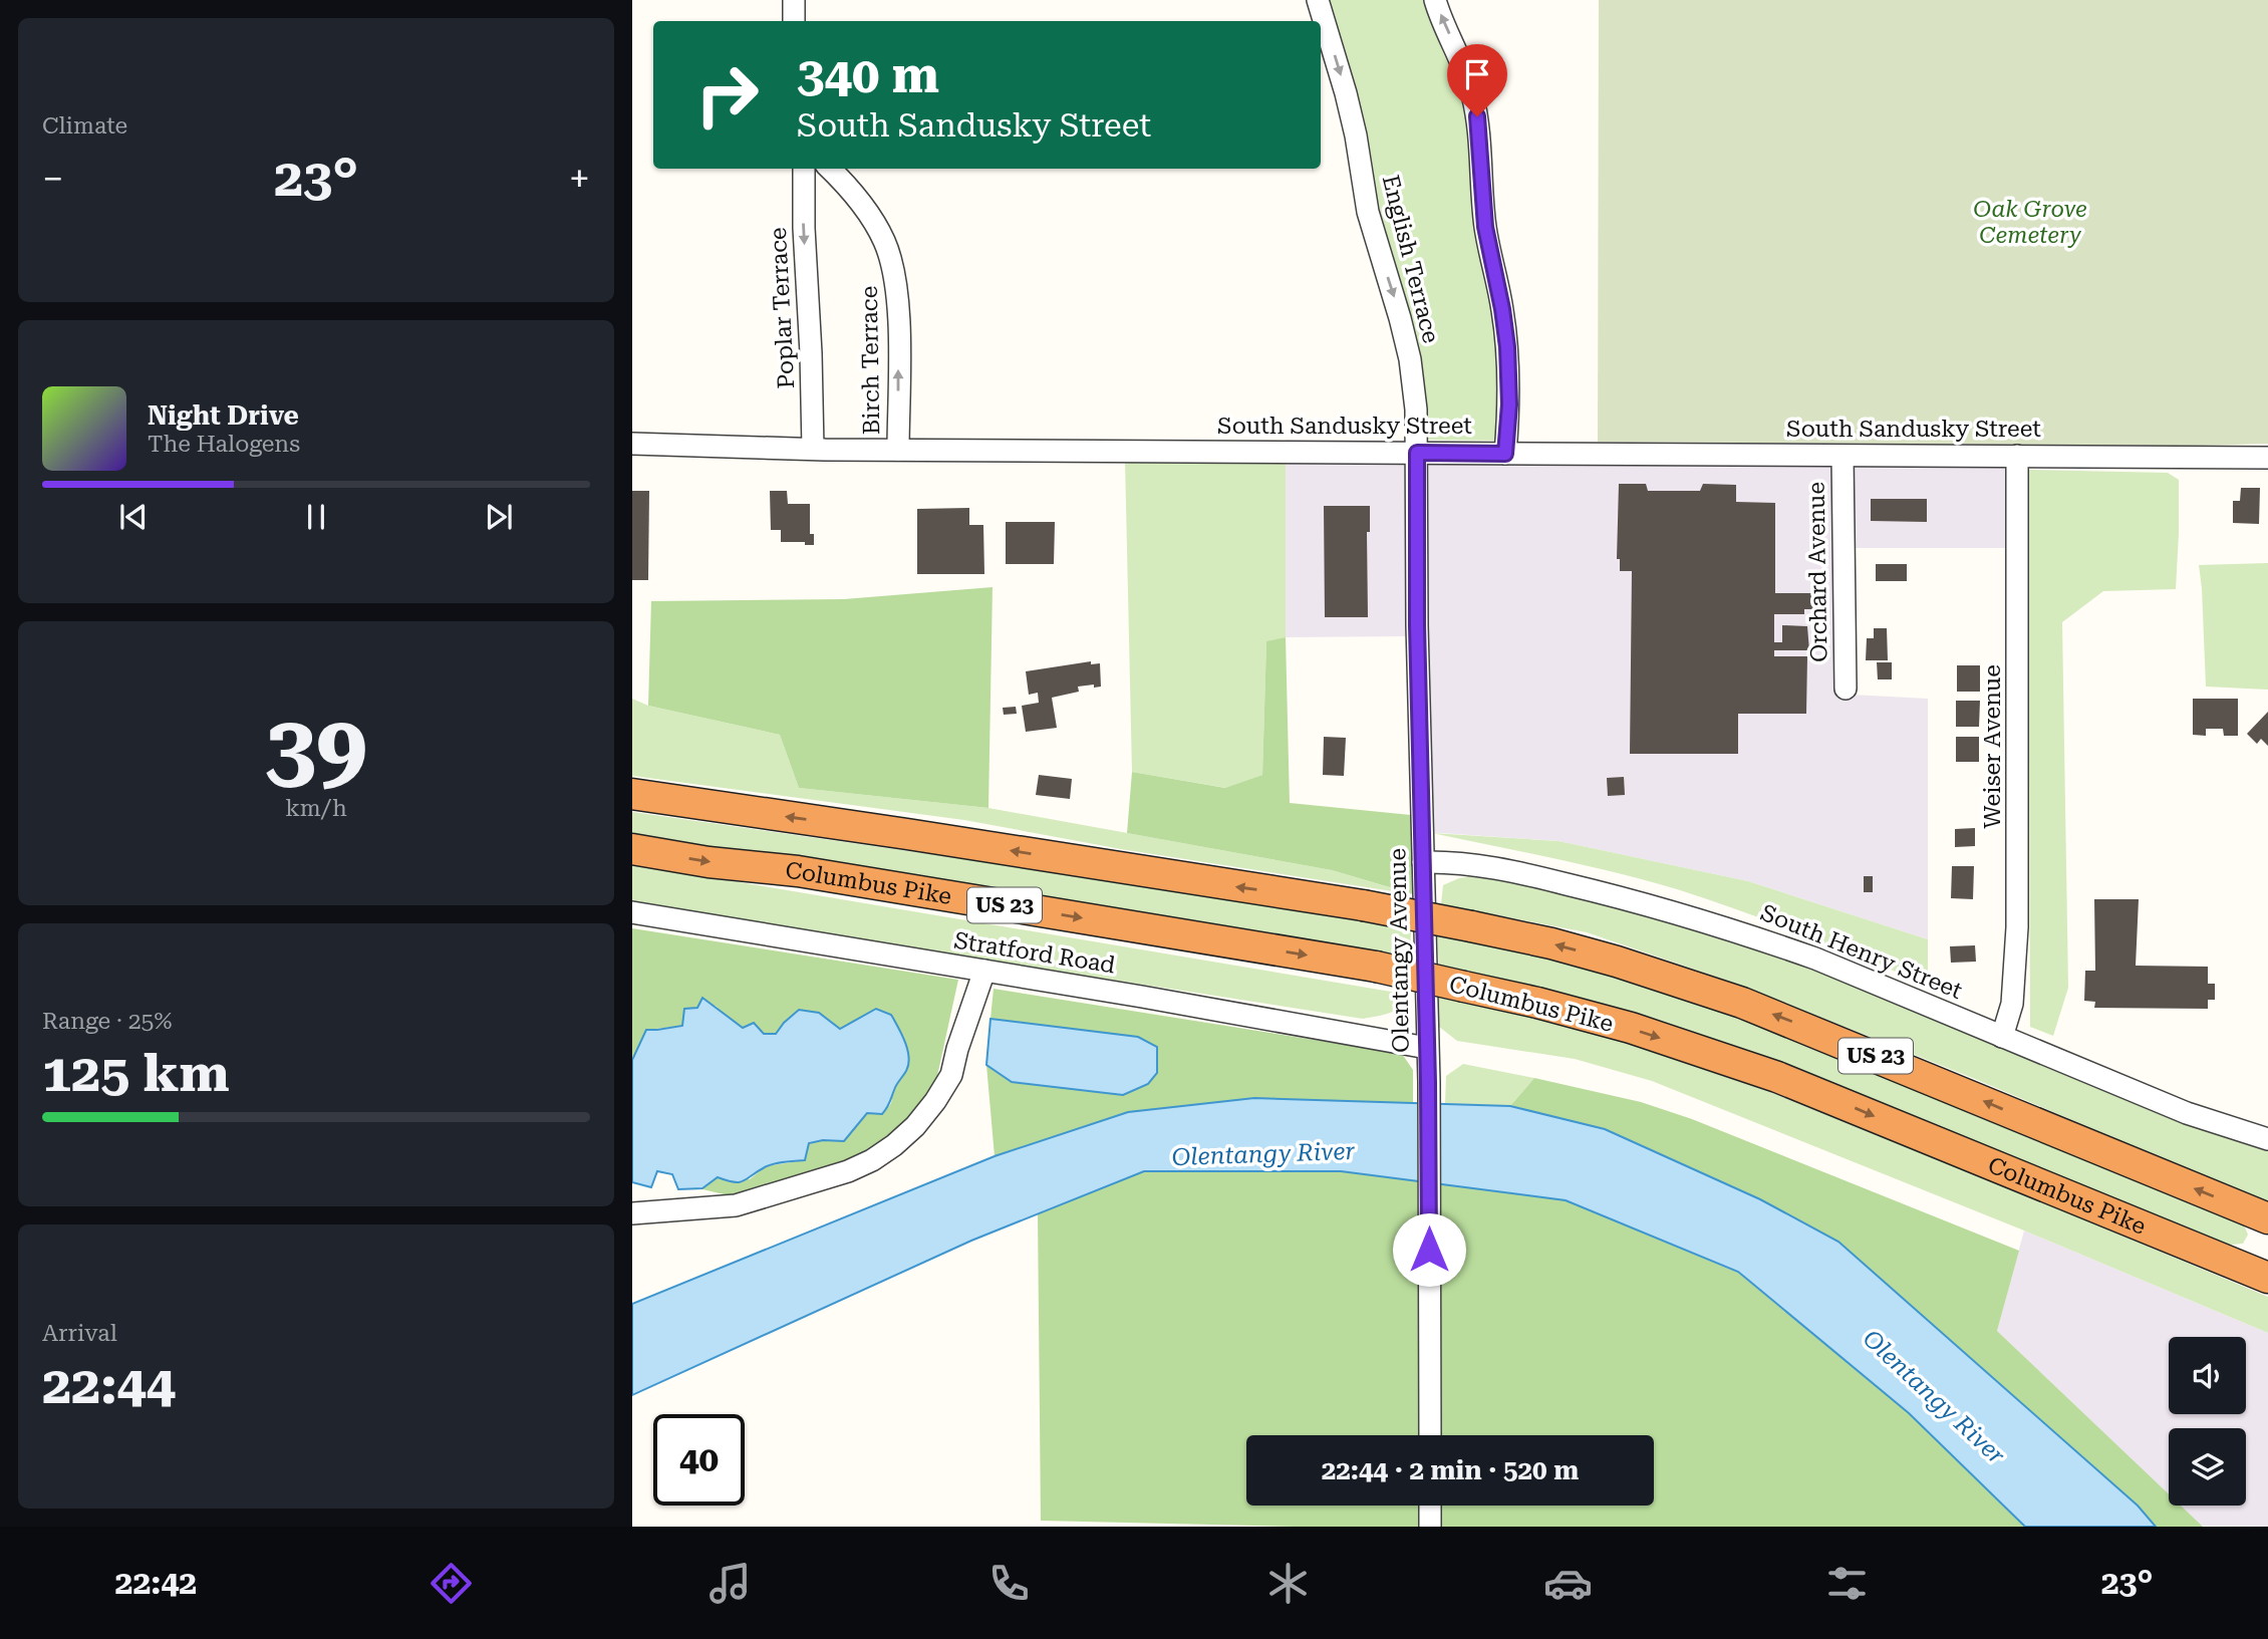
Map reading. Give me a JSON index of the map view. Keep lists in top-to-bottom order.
{
  "streets": {
    "highway": ["Columbus Pike", "US 23"],
    "street": [
      "English Terrace",
      "Poplar Terrace",
      "Birch Terrace",
      "South Sandusky Street",
      "Orchard Avenue",
      "Weiser Avenue",
      "Olentangy Avenue",
      "South Henry Street",
      "Stratford Road"
    ]
  },
  "crossings": [
    ["English Terrace", "South Sandusky Street"],
    ["English Terrace", "Olentangy Avenue"],
    ["Poplar Terrace", "South Sandusky Street"],
    ["Birch Terrace", "South Sandusky Street"],
    ["South Sandusky Street", "Orchard Avenue"],
    ["South Sandusky Street", "Weiser Avenue"],
    ["South Sandusky Street", "Olentangy Avenue"],
    ["Weiser Avenue", "South Henry Street"],
    ["Olentangy Avenue", "South Henry Street"],
    ["Olentangy Avenue", "Stratford Road"]
  ],
  "one_way": ["Poplar Terrace", "Birch Terrace"],
  "water": ["Olentangy River"],
  "parks": ["Oak Grove Cemetery"],
  "page": {
    "tile": [
      "Climate",
      ["39", "km/h"],
      ["Range · 25%", "125 km"],
      ["Arrival", "22:44"]
    ],
    "turn": ["340 m", "South Sandusky Street"],
    "heat": ["−", "23°", "+"],
    "song": ["Night Drive", "The Halogens"],
    "limit": "40",
    "trip": "22:44 · 2 min · 520 m",
    "tabs": ["22:42", "23°"]
  }
}
